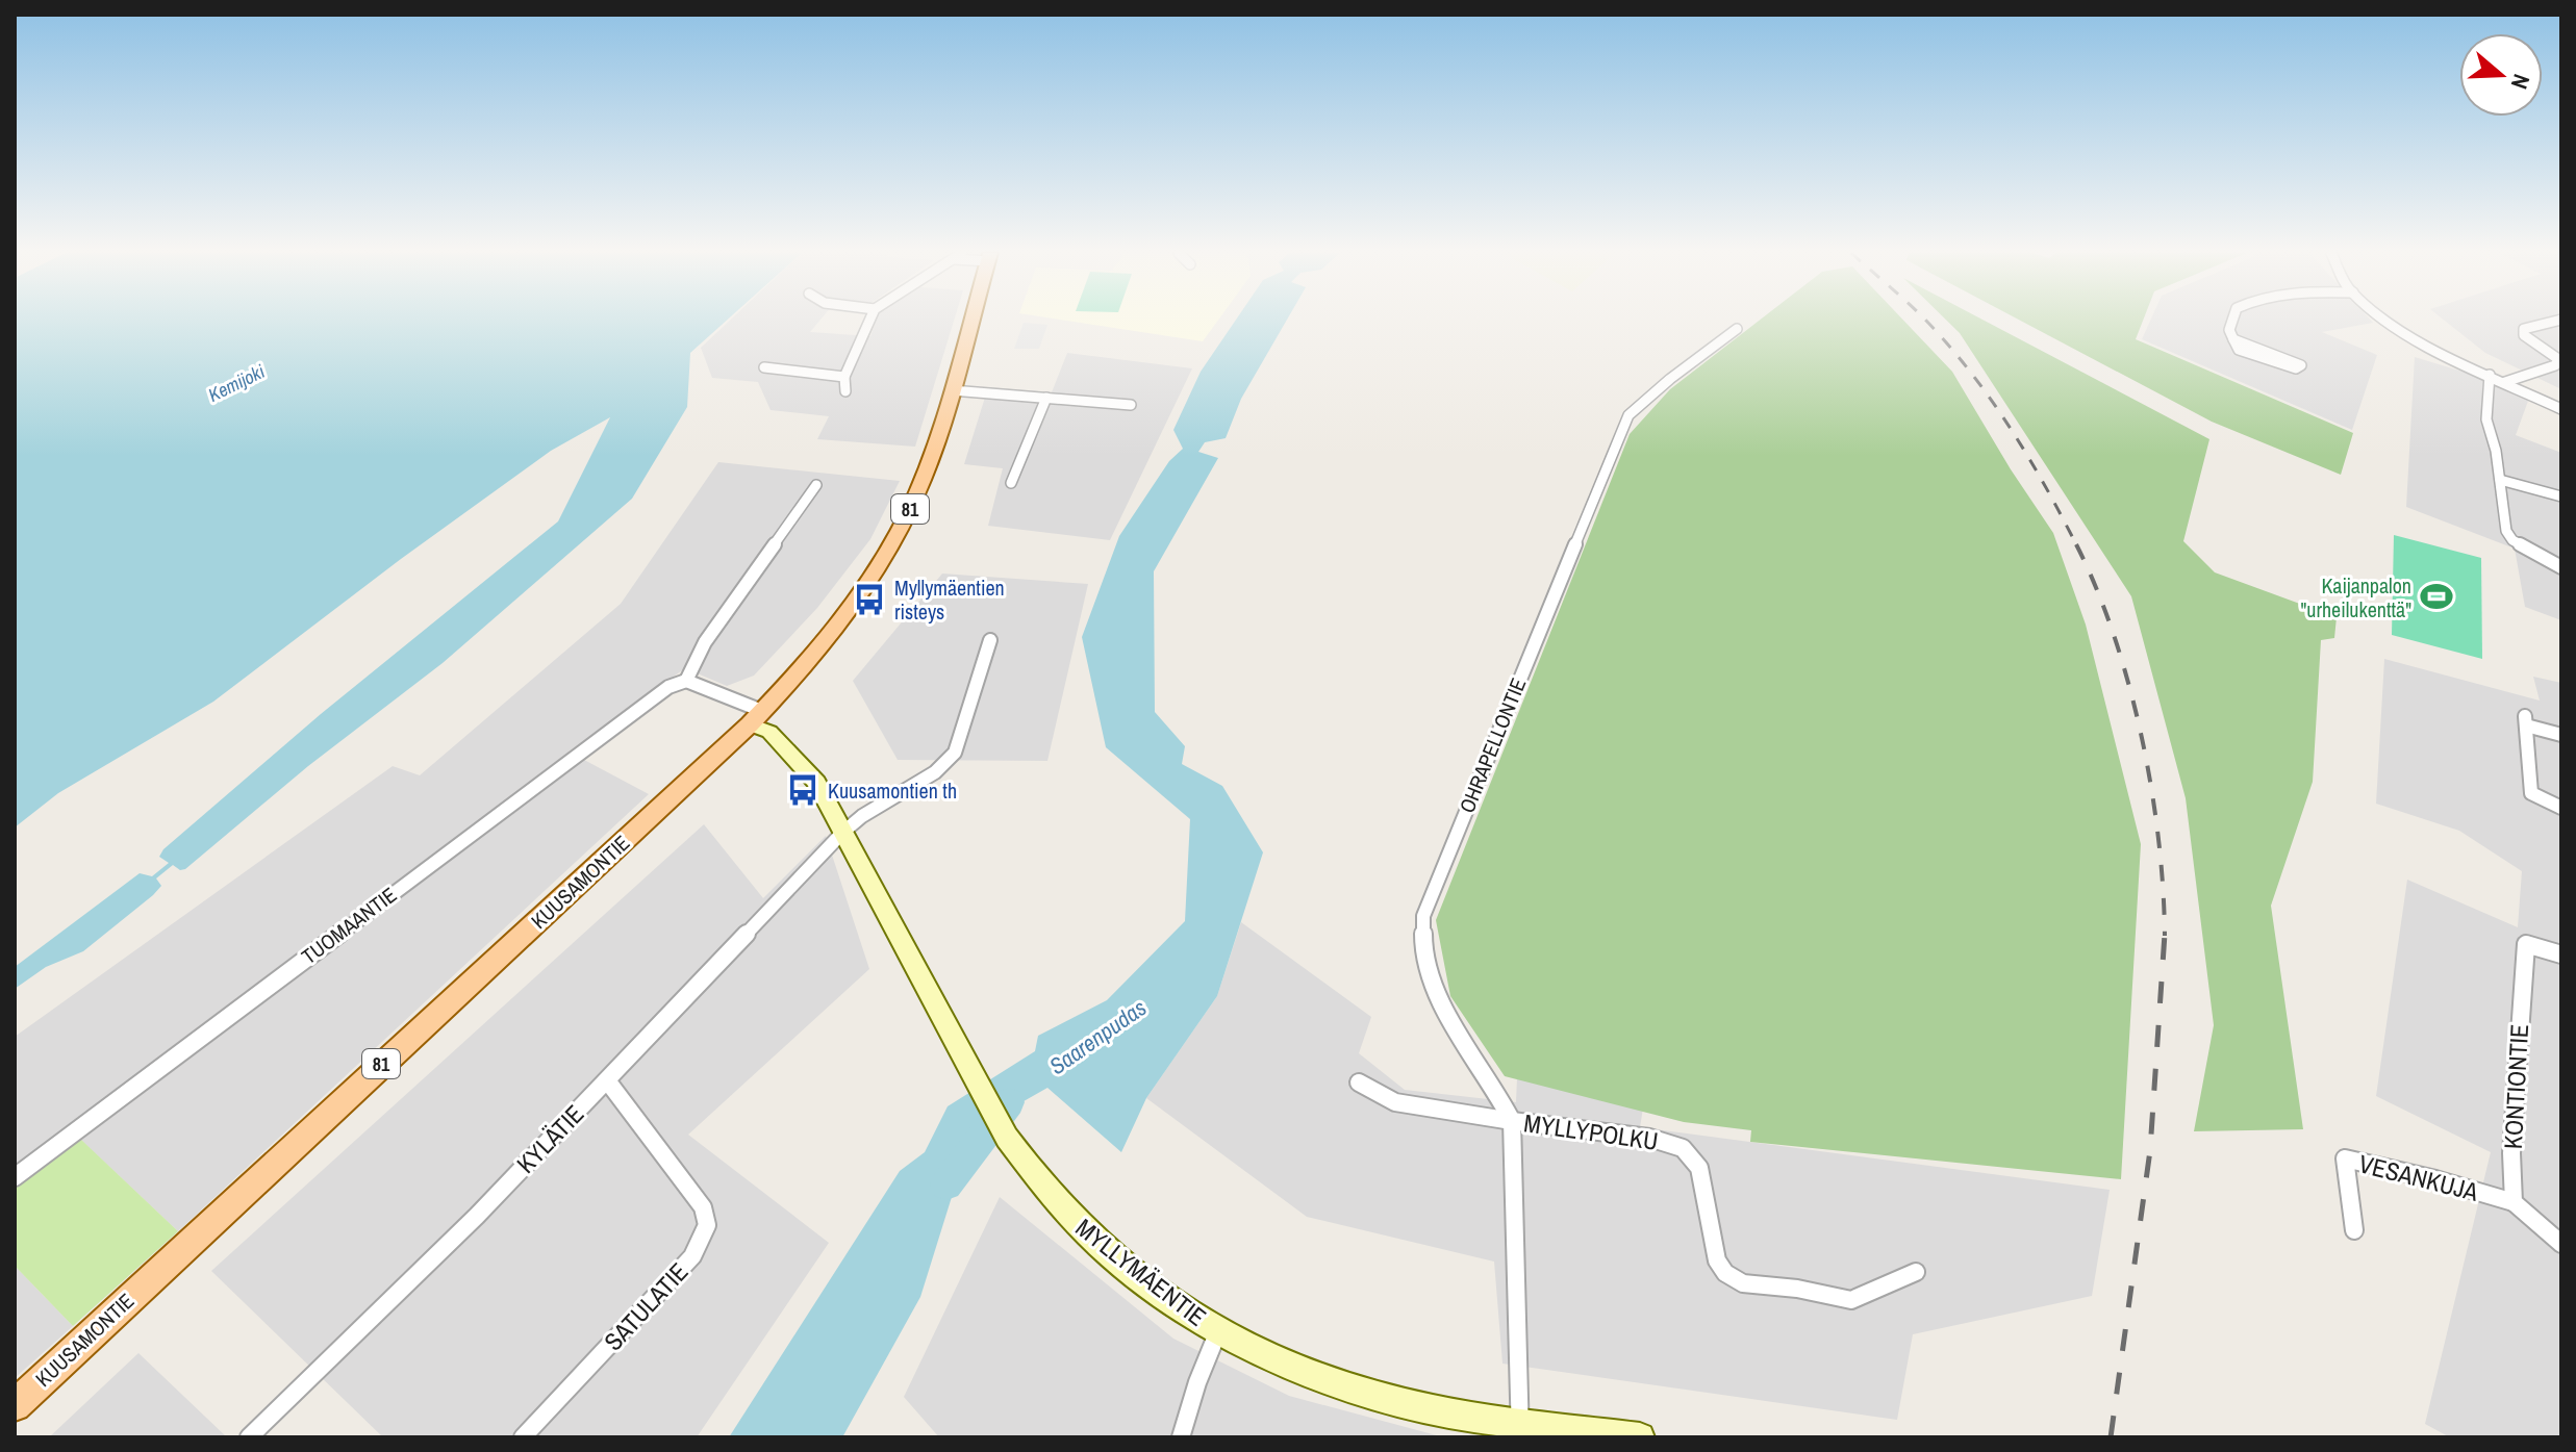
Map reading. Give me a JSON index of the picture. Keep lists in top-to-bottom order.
{
  "streets": {
    "main road": ["81", "KUUSAMONTIE", "MYLLYMÄENTIE"],
    "street": [
      "OHRAPELLONTIE",
      "TUOMAANTIE",
      "KONTIONTIE",
      "MYLLYPOLKU",
      "KYLÄTIE",
      "VESANKUJA",
      "SATULATIE"
    ]
  },
  "crossings": [
    ["OHRAPELLONTIE", "MYLLYPOLKU"],
    ["KUUSAMONTIE", "MYLLYMÄENTIE"],
    ["KONTIONTIE", "VESANKUJA"],
    ["MYLLYPOLKU", "MYLLYMÄENTIE"],
    ["KYLÄTIE", "MYLLYMÄENTIE"],
    ["KYLÄTIE", "SATULATIE"]
  ],
  "water": ["Kemijoki", "Saarenpudas"],
  "places": {
    "sports": ["Kaijanpalon \"urheilukenttä\""],
    "bus stop": ["Myllymäentien risteys", "Kuusamontien th"]
  },
  "north": "right"
}
